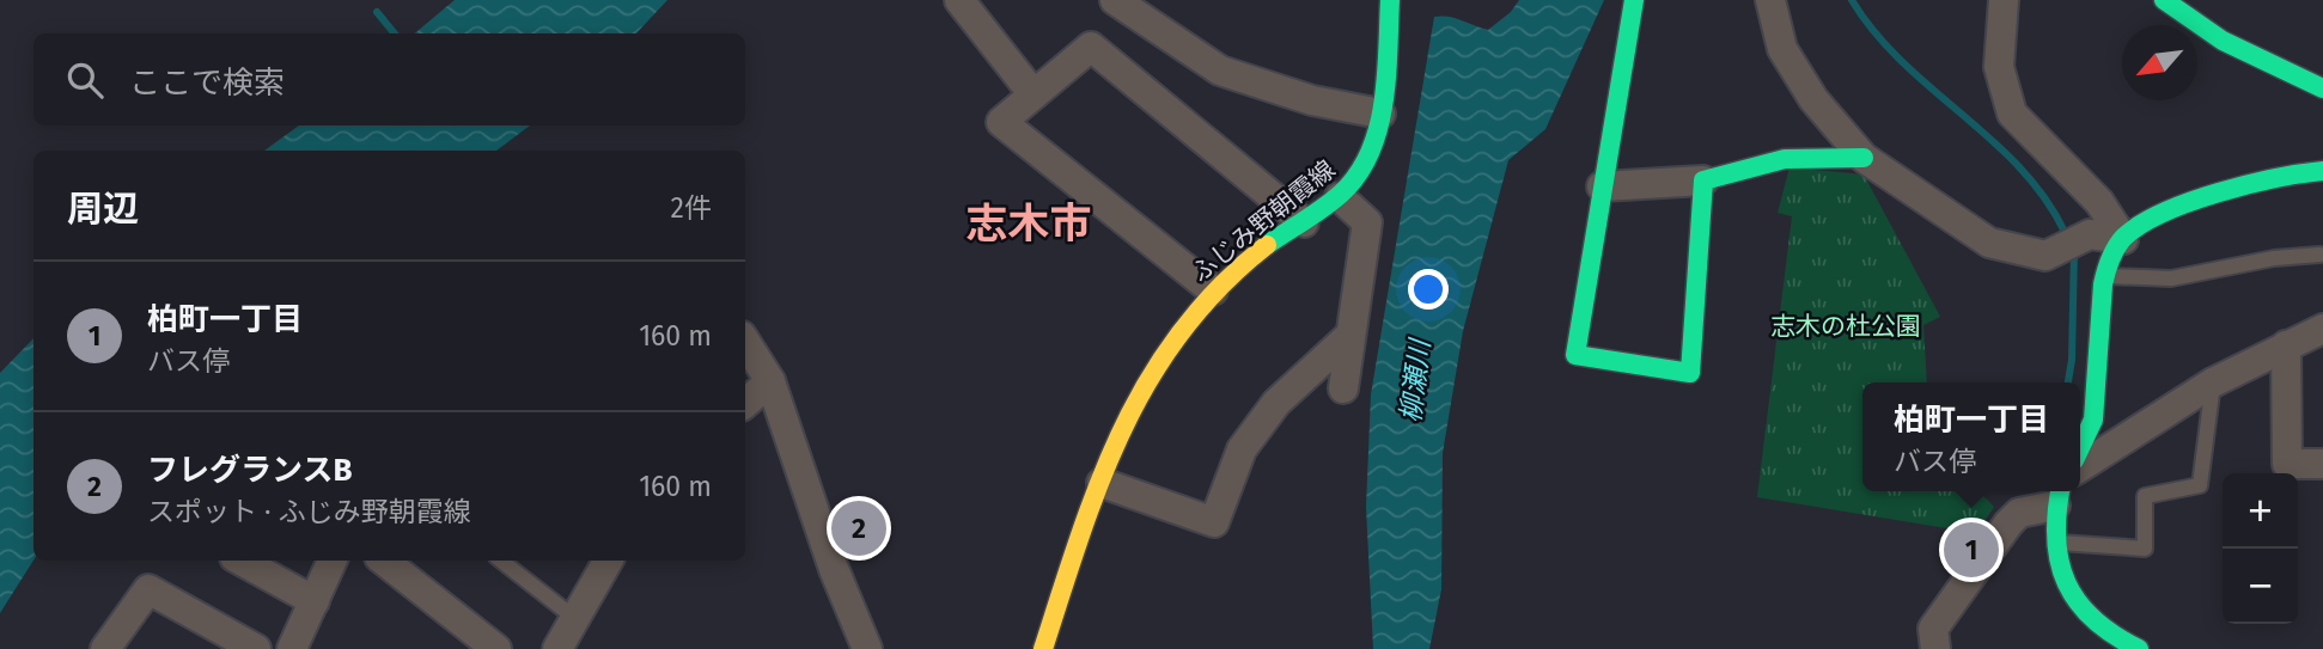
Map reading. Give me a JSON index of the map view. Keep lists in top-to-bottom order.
{
  "streets": {
    "street": ["ふじみ野朝霞線"]
  },
  "districts": ["志木市"],
  "water": ["柳瀬川"],
  "parks": ["志木の杜公園"],
  "north": "bottom left",
  "page": {
    "search": "ここで検索",
    "heading": ["周辺", "2件"],
    "list": [
      {
        "mark": "1",
        "name": "柏町一丁目",
        "note": "バス停",
        "value": "160 m"
      },
      {
        "mark": "2",
        "name": "フレグランスB",
        "note": "スポット · ふじみ野朝霞線",
        "value": "160 m"
      }
    ],
    "popup": ["柏町一丁目", "バス停"],
    "map_buttons": ["+", "−"],
    "pins": ["2", "1"]
  }
}
